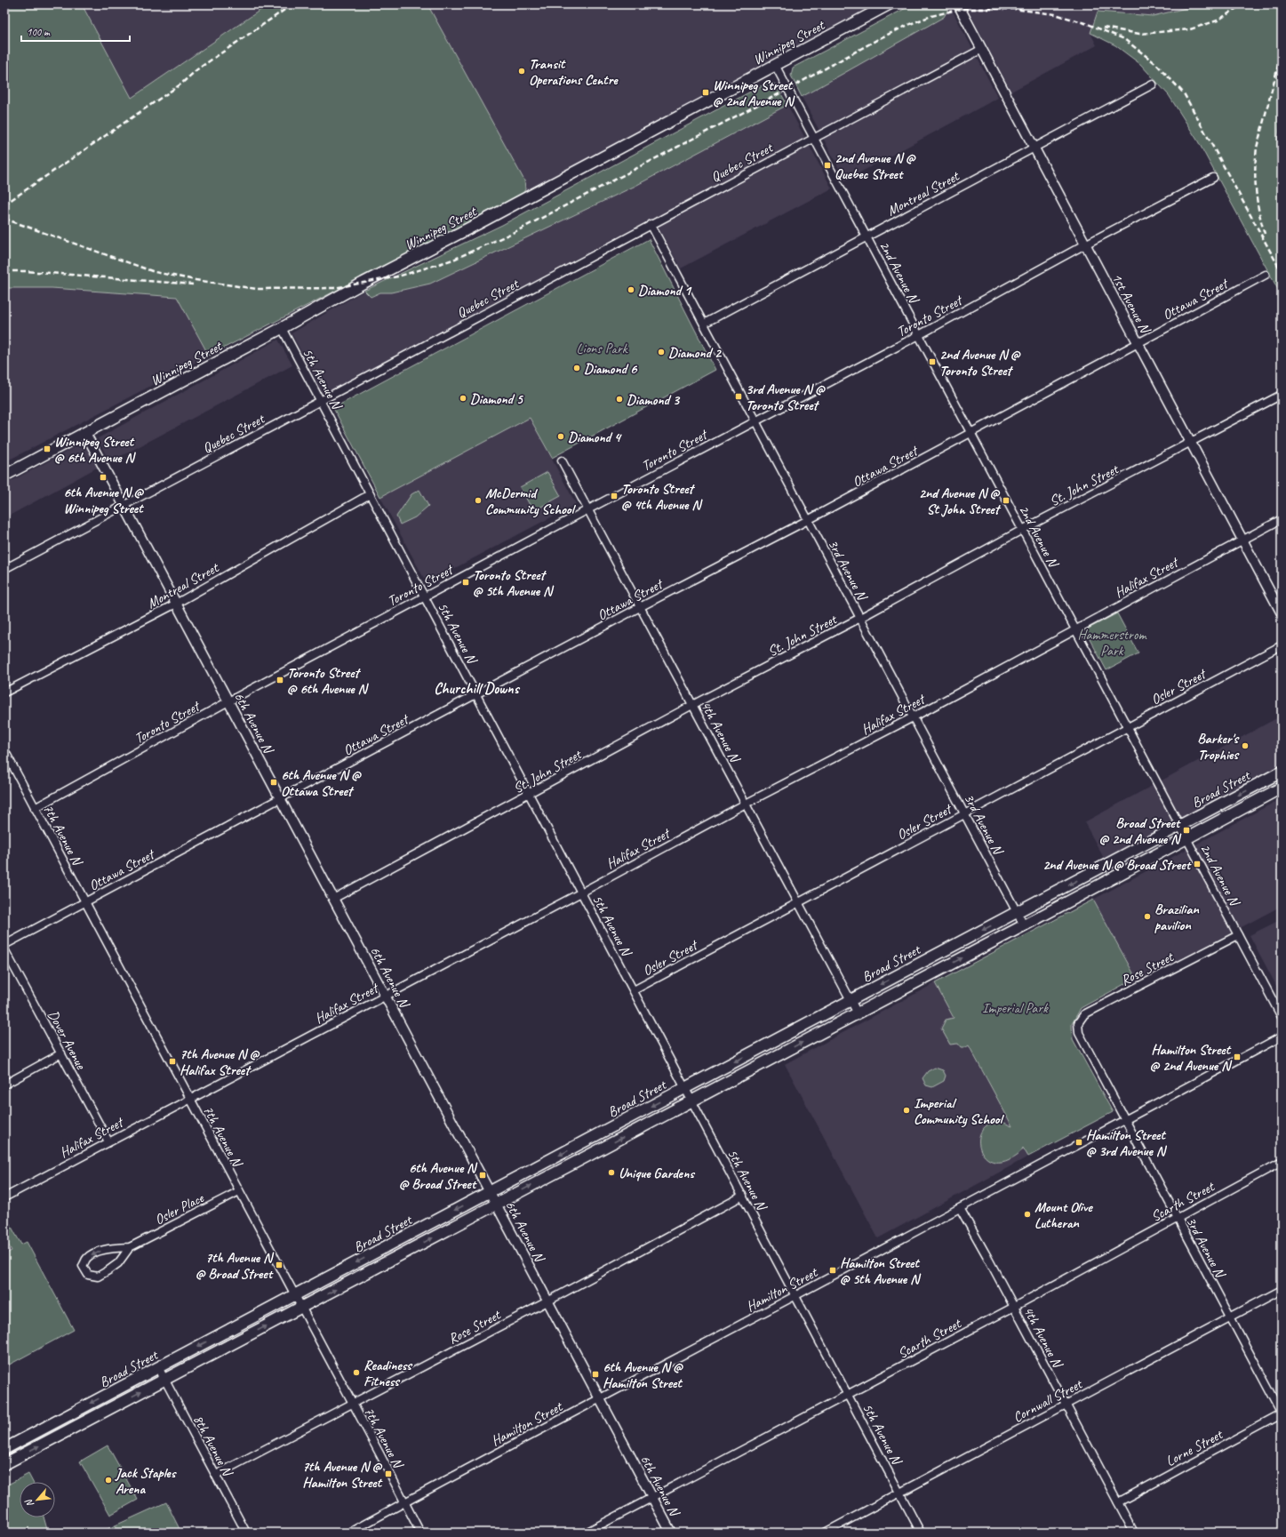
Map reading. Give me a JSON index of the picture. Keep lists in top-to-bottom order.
{
  "streets": {
    "main road": ["Winnipeg Street", "Broad Street"],
    "street": [
      "Quebec Street",
      "Montreal Street",
      "2nd Avenue N",
      "Ottawa Street",
      "1st Avenue N",
      "Toronto Street",
      "5th Avenue N",
      "St. John Street",
      "3rd Avenue N",
      "Halifax Street",
      "Osler Street",
      "6th Avenue N",
      "4th Avenue N",
      "7th Avenue N",
      "Rose Street",
      "Dover Avenue",
      "Scarth Street",
      "Osler Place",
      "Hamilton Street",
      "Cornwall Street",
      "8th Avenue N",
      "Lorne Street"
    ]
  },
  "crossings": [
    ["Winnipeg Street", "2nd Avenue N"],
    ["Winnipeg Street", "5th Avenue N"],
    ["Winnipeg Street", "6th Avenue N"],
    ["Quebec Street", "2nd Avenue N"],
    ["Quebec Street", "1st Avenue N"],
    ["Quebec Street", "5th Avenue N"],
    ["Quebec Street", "3rd Avenue N"],
    ["Quebec Street", "6th Avenue N"],
    ["Montreal Street", "2nd Avenue N"],
    ["Montreal Street", "1st Avenue N"],
    ["Montreal Street", "5th Avenue N"],
    ["Montreal Street", "3rd Avenue N"],
    ["Montreal Street", "6th Avenue N"],
    ["2nd Avenue N", "Ottawa Street"],
    ["2nd Avenue N", "Toronto Street"],
    ["2nd Avenue N", "St. John Street"],
    ["2nd Avenue N", "Halifax Street"],
    ["2nd Avenue N", "Osler Street"],
    ["2nd Avenue N", "Broad Street"],
    ["2nd Avenue N", "Rose Street"],
    ["Ottawa Street", "1st Avenue N"],
    ["Ottawa Street", "5th Avenue N"],
    ["Ottawa Street", "3rd Avenue N"],
    ["Ottawa Street", "6th Avenue N"],
    ["Ottawa Street", "4th Avenue N"],
    ["Ottawa Street", "7th Avenue N"],
    ["1st Avenue N", "Toronto Street"],
    ["1st Avenue N", "St. John Street"],
    ["1st Avenue N", "Halifax Street"],
    ["Toronto Street", "5th Avenue N"],
    ["Toronto Street", "3rd Avenue N"],
    ["Toronto Street", "6th Avenue N"],
    ["Toronto Street", "4th Avenue N"],
    ["Toronto Street", "7th Avenue N"],
    ["5th Avenue N", "St. John Street"],
    ["5th Avenue N", "Halifax Street"],
    ["5th Avenue N", "Osler Street"],
    ["5th Avenue N", "Broad Street"],
    ["5th Avenue N", "Rose Street"],
    ["5th Avenue N", "Scarth Street"],
    ["5th Avenue N", "Hamilton Street"],
    ["5th Avenue N", "Cornwall Street"],
    ["St. John Street", "3rd Avenue N"],
    ["St. John Street", "6th Avenue N"],
    ["St. John Street", "4th Avenue N"],
    ["3rd Avenue N", "Halifax Street"],
    ["3rd Avenue N", "Osler Street"],
    ["3rd Avenue N", "Broad Street"],
    ["3rd Avenue N", "Rose Street"],
    ["3rd Avenue N", "Scarth Street"],
    ["3rd Avenue N", "Hamilton Street"],
    ["3rd Avenue N", "Cornwall Street"],
    ["3rd Avenue N", "Lorne Street"],
    ["Halifax Street", "6th Avenue N"],
    ["Halifax Street", "4th Avenue N"],
    ["Halifax Street", "7th Avenue N"],
    ["Halifax Street", "Dover Avenue"],
    ["Osler Street", "4th Avenue N"],
    ["6th Avenue N", "Broad Street"],
    ["6th Avenue N", "Rose Street"],
    ["6th Avenue N", "Scarth Street"],
    ["6th Avenue N", "Hamilton Street"],
    ["4th Avenue N", "Broad Street"],
    ["4th Avenue N", "Scarth Street"],
    ["4th Avenue N", "Hamilton Street"],
    ["4th Avenue N", "Cornwall Street"],
    ["4th Avenue N", "Lorne Street"],
    ["Broad Street", "7th Avenue N"],
    ["Broad Street", "8th Avenue N"],
    ["7th Avenue N", "Rose Street"],
    ["7th Avenue N", "Osler Place"],
    ["7th Avenue N", "Hamilton Street"],
    ["Rose Street", "8th Avenue N"]
  ],
  "districts": ["Churchill Downs"],
  "parks": ["Lions Park", "Hammerstrom Park", "Imperial Park"],
  "places": {
    "other": [
      "Transit Operations Centre",
      "Diamond 1",
      "Diamond 2",
      "Diamond 6",
      "Diamond 5",
      "Diamond 3",
      "Diamond 4",
      "McDermid Community School",
      "Barker's Trophies",
      "Brazilian pavilion",
      "Imperial Community School",
      "Unique Gardens",
      "Mount Olive Lutheran",
      "Readiness Fitness",
      "Jack Staples Arena"
    ],
    "transit": [
      "Winnipeg Street @ 2nd Avenue N",
      "2nd Avenue N @ Quebec Street",
      "2nd Avenue N @ Toronto Street",
      "3rd Avenue N @ Toronto Street",
      "Winnipeg Street @ 6th Avenue N",
      "6th Avenue N @ Winnipeg Street",
      "Toronto Street @ 4th Avenue N",
      "2nd Avenue N @ St John Street",
      "Toronto Street @ 5th Avenue N",
      "Toronto Street @ 6th Avenue N",
      "6th Avenue N @ Ottawa Street",
      "Broad Street @ 2nd Avenue N",
      "2nd Avenue N @ Broad Street",
      "Hamilton Street @ 2nd Avenue N",
      "7th Avenue N @ Halifax Street",
      "Hamilton Street @ 3rd Avenue N",
      "6th Avenue N @ Broad Street",
      "7th Avenue N @ Broad Street",
      "Hamilton Street @ 5th Avenue N",
      "6th Avenue N @ Hamilton Street",
      "7th Avenue N @ Hamilton Street"
    ]
  },
  "scale_bar": "100 m",
  "north": "bottom left"
}
